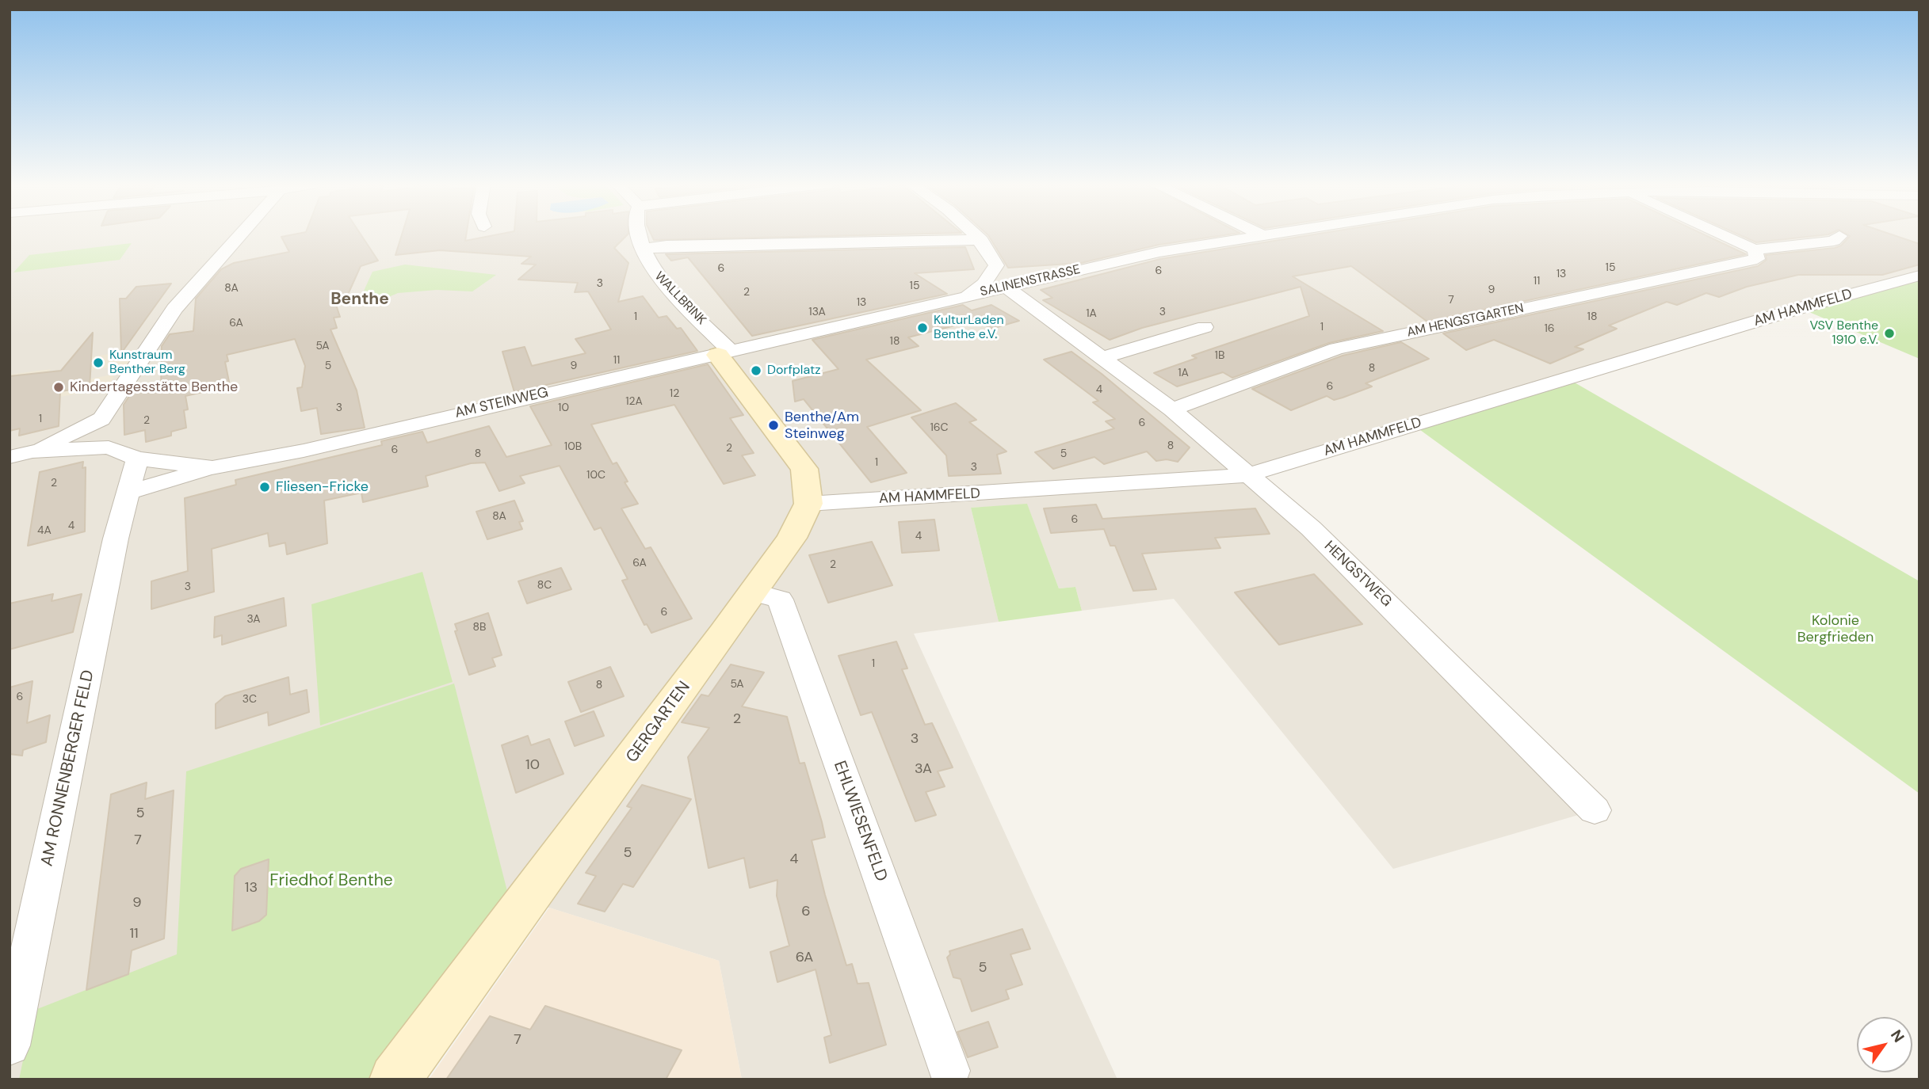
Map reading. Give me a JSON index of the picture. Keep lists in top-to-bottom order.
{
  "streets": {
    "street": [
      "SALINENSTRASSE",
      "WALLBRINK",
      "AM HAMMFELD",
      "AM HENGSTGARTEN",
      "AM STEINWEG",
      "HENGSTWEG",
      "GERGARTEN",
      "AM RONNENBERGER FELD",
      "EHLWIESENFELD"
    ]
  },
  "crossings": [
    ["SALINENSTRASSE", "AM STEINWEG"],
    ["SALINENSTRASSE", "HENGSTWEG"],
    ["WALLBRINK", "AM STEINWEG"],
    ["AM HAMMFELD", "HENGSTWEG"],
    ["AM HAMMFELD", "GERGARTEN"],
    ["AM HENGSTGARTEN", "HENGSTWEG"],
    ["AM STEINWEG", "AM RONNENBERGER FELD"],
    ["GERGARTEN", "EHLWIESENFELD"]
  ],
  "districts": ["Benthe"],
  "parks": ["Kolonie Bergfrieden", "Friedhof Benthe"],
  "places": [
    "KulturLaden Benthe e.V.",
    "VSV Benthe 1910 e.V.",
    "Kunstraum Benther Berg",
    "Dorfplatz",
    "Kindertagesstätte Benthe",
    "Benthe/Am Steinweg",
    "Fliesen-Fricke"
  ],
  "house_numbers": [
    "15",
    "6",
    "6",
    "13",
    "11",
    "3",
    "15",
    "8A",
    "9",
    "2",
    "7",
    "13",
    "13A",
    "3",
    "1A",
    "1",
    "18",
    "6A",
    "1",
    "16",
    "18",
    "5A",
    "1B",
    "11",
    "5",
    "9",
    "8",
    "1A",
    "6",
    "4",
    "12",
    "12A",
    "3",
    "10",
    "1",
    "2",
    "6",
    "16C",
    "8",
    "10B",
    "2",
    "6",
    "8",
    "5",
    "1",
    "3",
    "10C",
    "2",
    "8A",
    "6",
    "4",
    "4A",
    "4",
    "6A",
    "2",
    "8C",
    "3",
    "6",
    "3A",
    "8B",
    "1",
    "5A",
    "8",
    "6",
    "3C",
    "2",
    "3",
    "10",
    "3A",
    "5",
    "7",
    "5",
    "4",
    "13",
    "9",
    "6",
    "11",
    "6A",
    "5",
    "7"
  ],
  "north": "top right"
}
